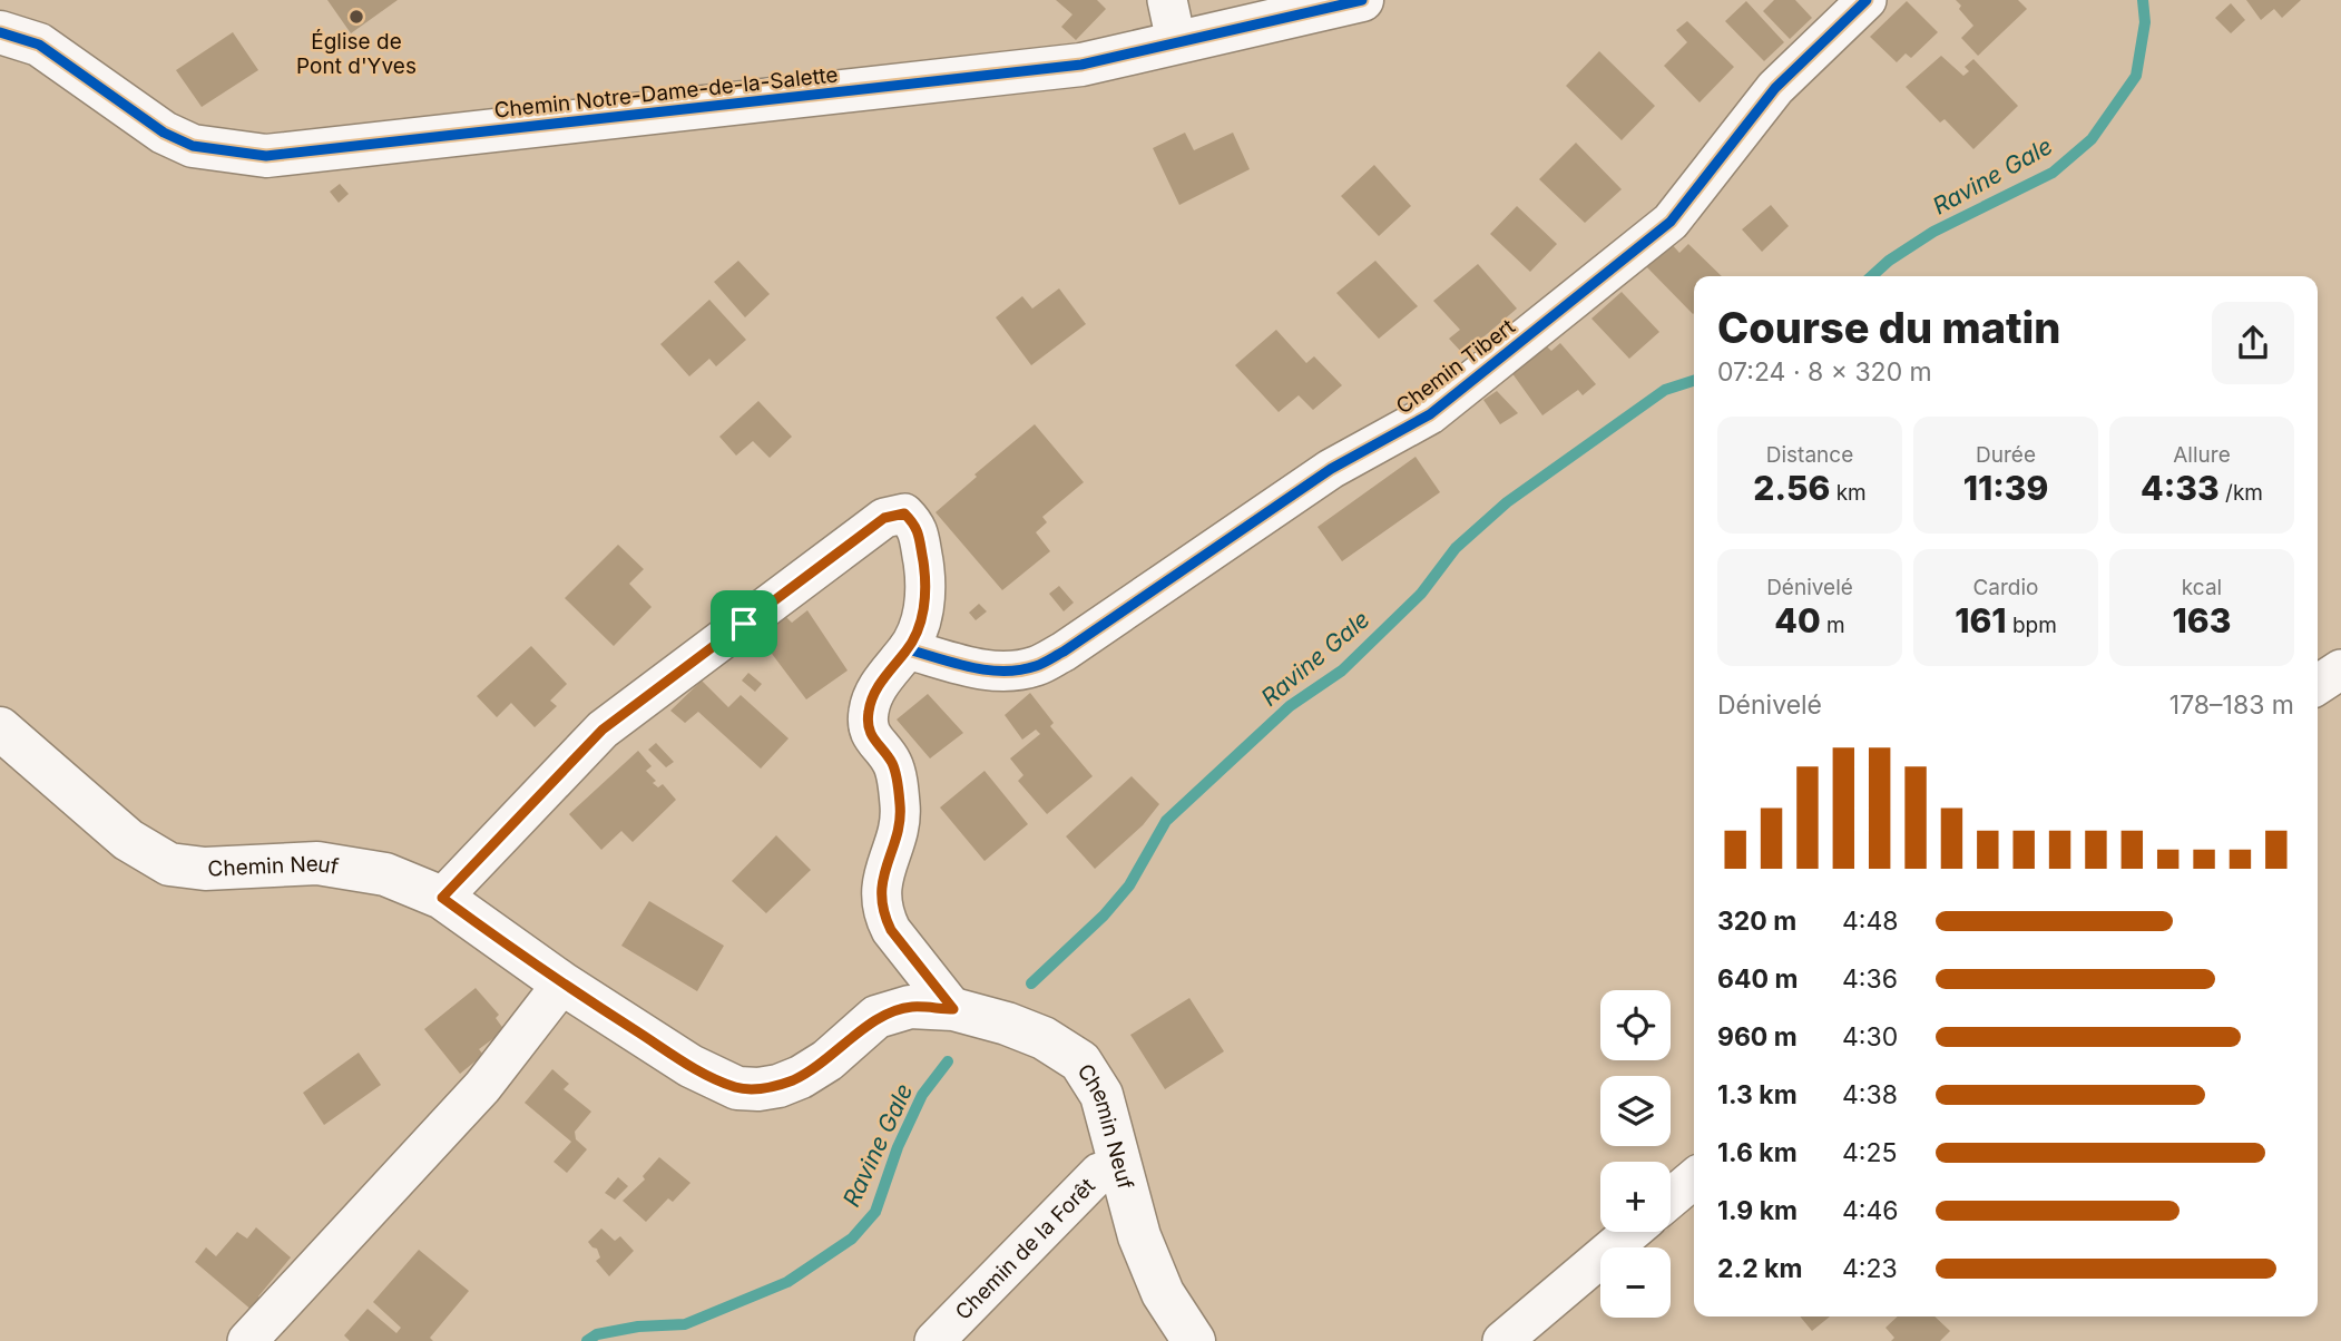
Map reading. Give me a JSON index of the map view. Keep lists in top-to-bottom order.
{
  "streets": {
    "main road": ["Chemin Notre-Dame-de-la-Salette", "Chemin Neuf"],
    "street": ["Chemin Tibert", "Chemin de la Forêt"]
  },
  "crossings": [
    ["Chemin Neuf", "Chemin de la Forêt"]
  ],
  "water": ["Ravine Gale"],
  "places": ["Église de Pont d'Yves"],
  "page": {
    "heading": ["Course du matin", "07:24 · 8 × 320 m"],
    "stats": [
      ["Distance", "2.56 km"],
      ["Durée", "11:39"],
      ["Allure", "4:33 /km"],
      ["Dénivelé", "40 m"],
      ["Cardio", "161 bpm"],
      ["kcal", "163"]
    ],
    "chart": ["Dénivelé", "178–183 m"],
    "list": [
      {
        "name": "320 m",
        "note": "4:48"
      },
      {
        "name": "640 m",
        "note": "4:36"
      },
      {
        "name": "960 m",
        "note": "4:30"
      },
      {
        "name": "1.3 km",
        "note": "4:38"
      },
      {
        "name": "1.6 km",
        "note": "4:25"
      },
      {
        "name": "1.9 km",
        "note": "4:46"
      },
      {
        "name": "2.2 km",
        "note": "4:23"
      }
    ],
    "map_buttons": ["+", "−"]
  }
}
